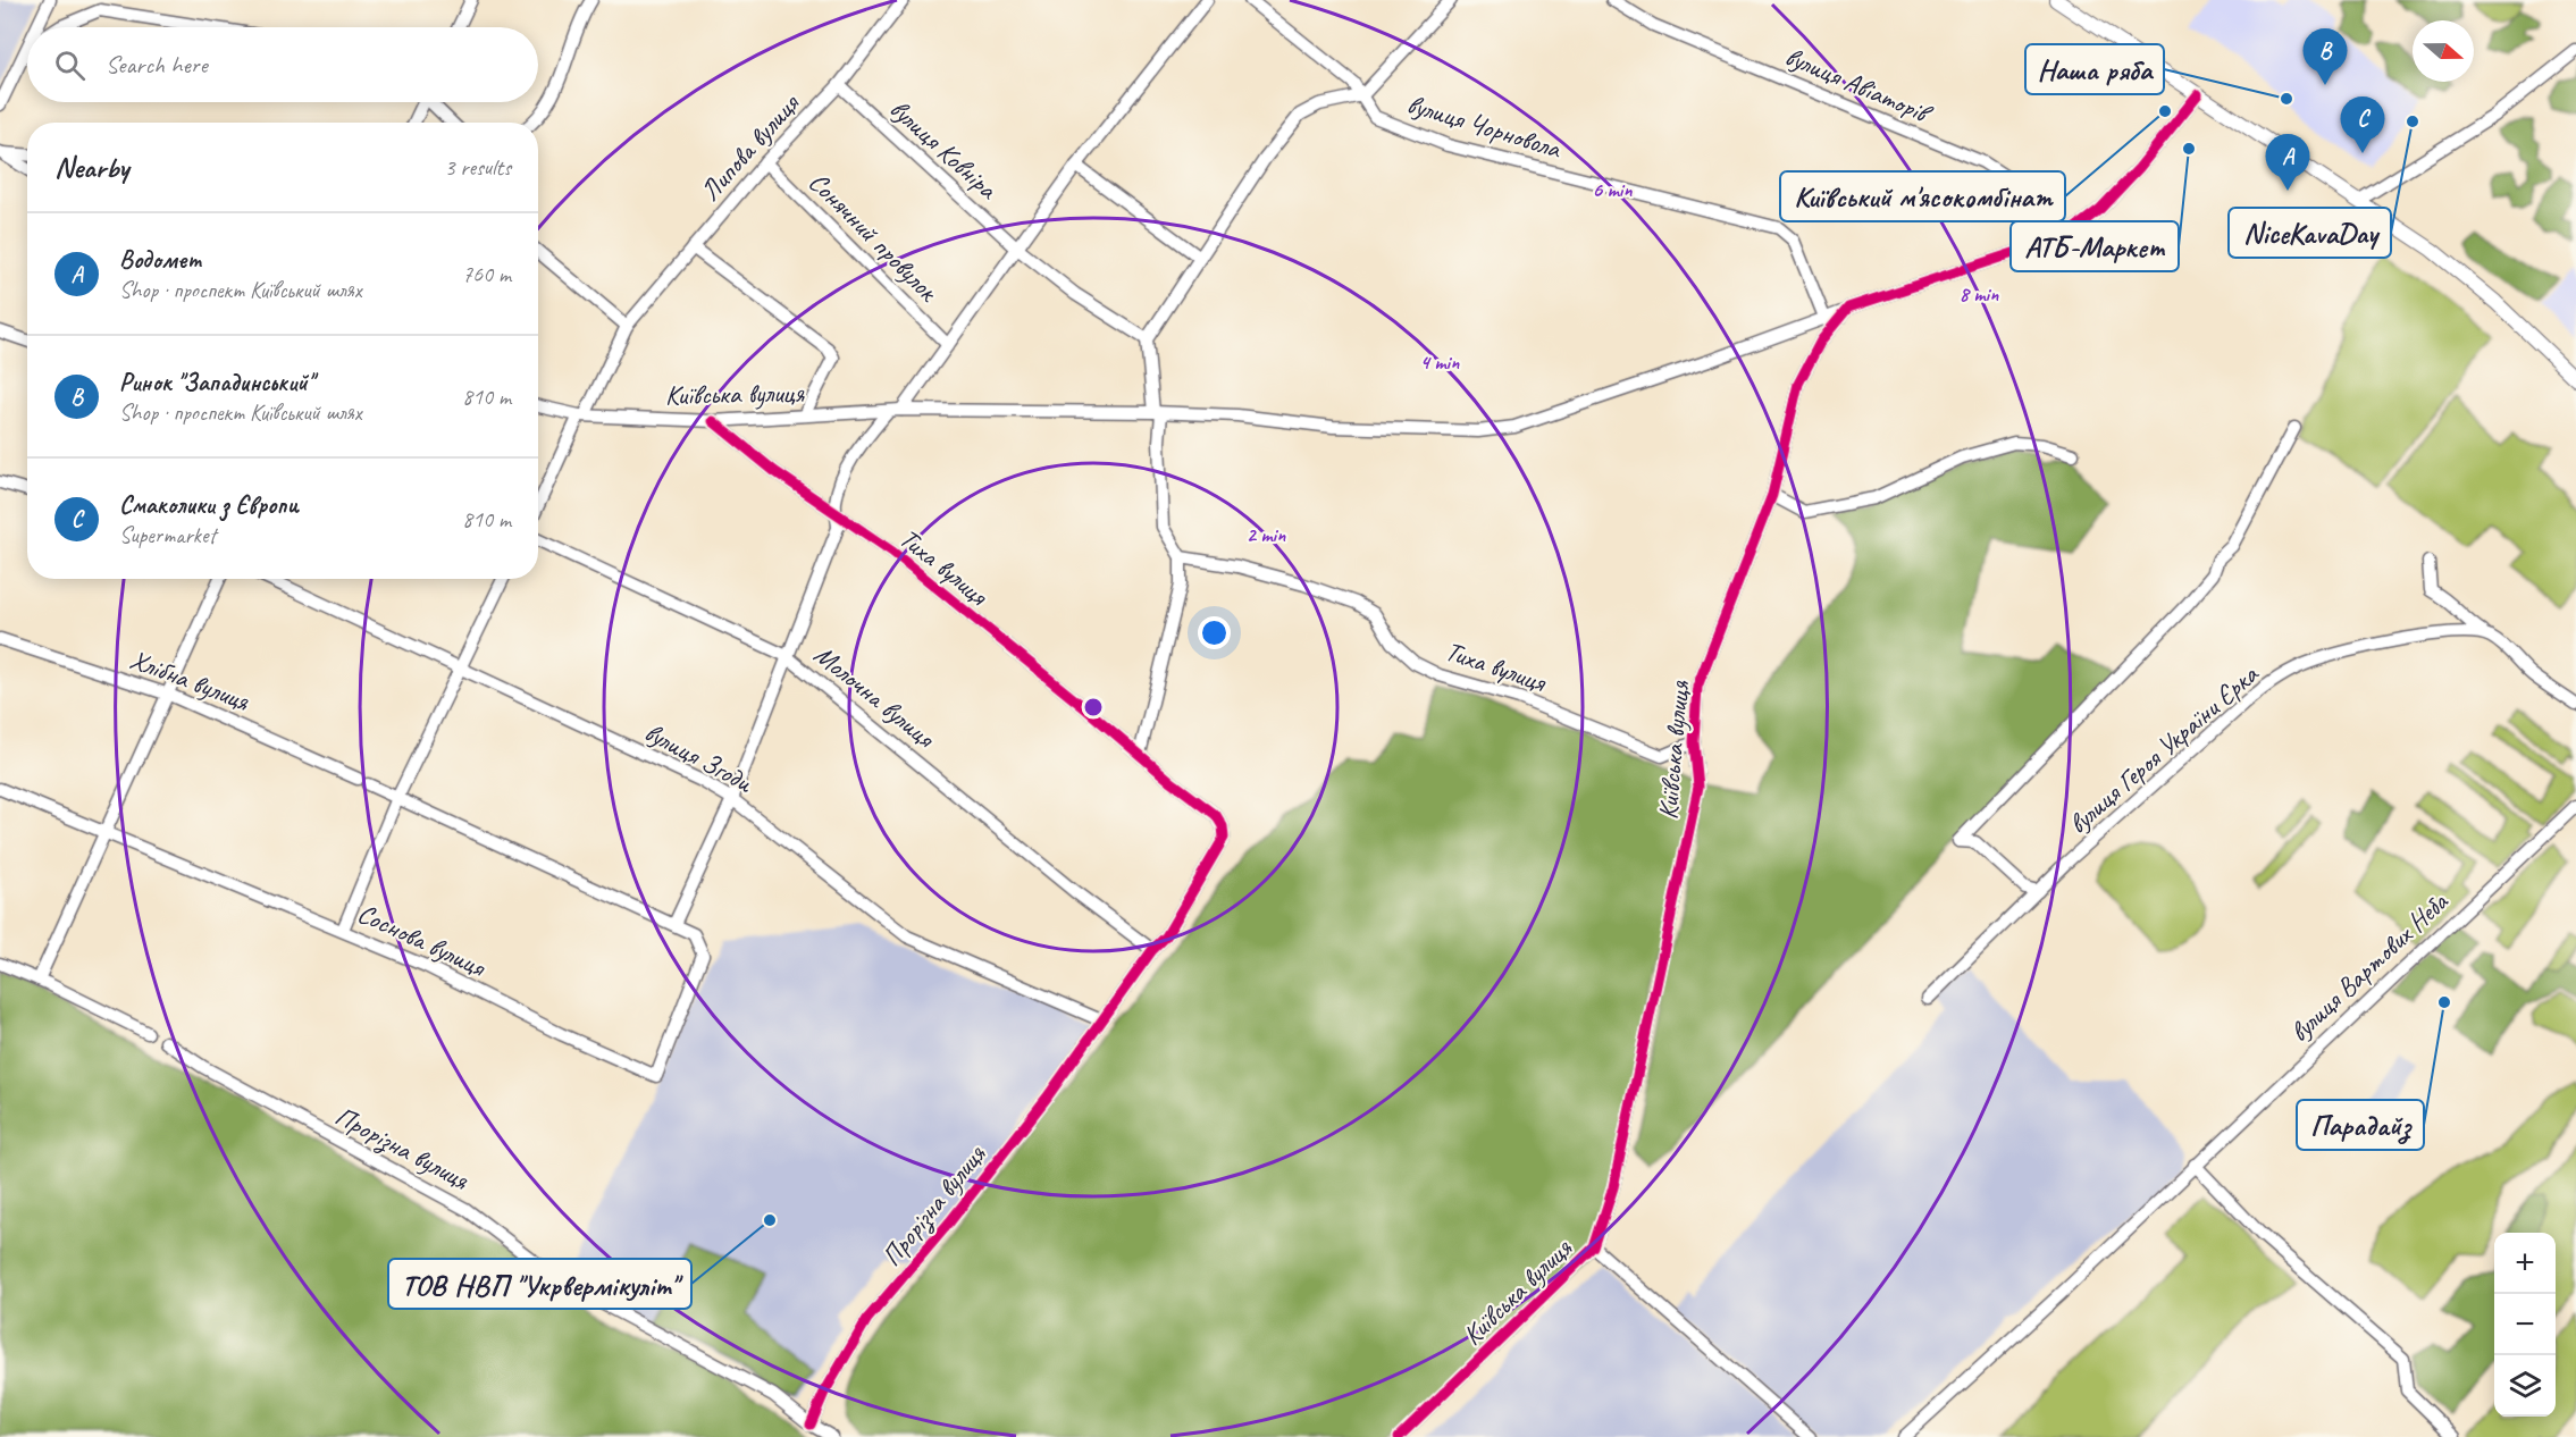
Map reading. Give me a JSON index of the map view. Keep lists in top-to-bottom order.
{
  "streets": {
    "street": [
      "вулиця Авіаторів",
      "вулиця Чорновола",
      "Липова вулиця",
      "вулиця Ковніра",
      "Сонячний провулок",
      "Київська вулиця",
      "Тиха вулиця",
      "Хлібна вулиця",
      "Молочна вулиця",
      "вулиця Героя України Єрка",
      "вулиця Згоди",
      "Соснова вулиця",
      "вулиця Вартових Неба",
      "Прорізна вулиця"
    ]
  },
  "crossings": [
    ["вулиця Авіаторів", "Київська вулиця"],
    ["вулиця Чорновола", "Київська вулиця"],
    ["Липова вулиця", "вулиця Ковніра"],
    ["Липова вулиця", "Сонячний провулок"],
    ["Липова вулиця", "Київська вулиця"],
    ["Київська вулиця", "Тиха вулиця"],
    ["Тиха вулиця", "Молочна вулиця"],
    ["Тиха вулиця", "Прорізна вулиця"],
    ["Хлібна вулиця", "Соснова вулиця"],
    ["Молочна вулиця", "Прорізна вулиця"],
    ["вулиця Згоди", "Прорізна вулиця"]
  ],
  "places": [
    "Наша ряба",
    "Київський м'ясокомбінат",
    "NiceKavaDay",
    "АТБ-Маркет",
    "Парадайз",
    "ТОВ НВП \"Укрвермікуліт\""
  ],
  "north": "right",
  "page": {
    "search": "Search here",
    "pins": ["B", "C", "A"],
    "heading": ["Nearby", "3 results"],
    "list": [
      {
        "mark": "A",
        "name": "Водомет",
        "note": "Shop · проспект Київський шлях",
        "value": "760 m"
      },
      {
        "mark": "B",
        "name": "Ринок \"Западинський\"",
        "note": "Shop · проспект Київський шлях",
        "value": "810 m"
      },
      {
        "mark": "C",
        "name": "Смаколики з Європи",
        "note": "Supermarket",
        "value": "810 m"
      }
    ],
    "map_buttons": ["+", "−"]
  },
  "rings": [
    "6 min",
    "8 min",
    "4 min",
    "2 min"
  ]
}
